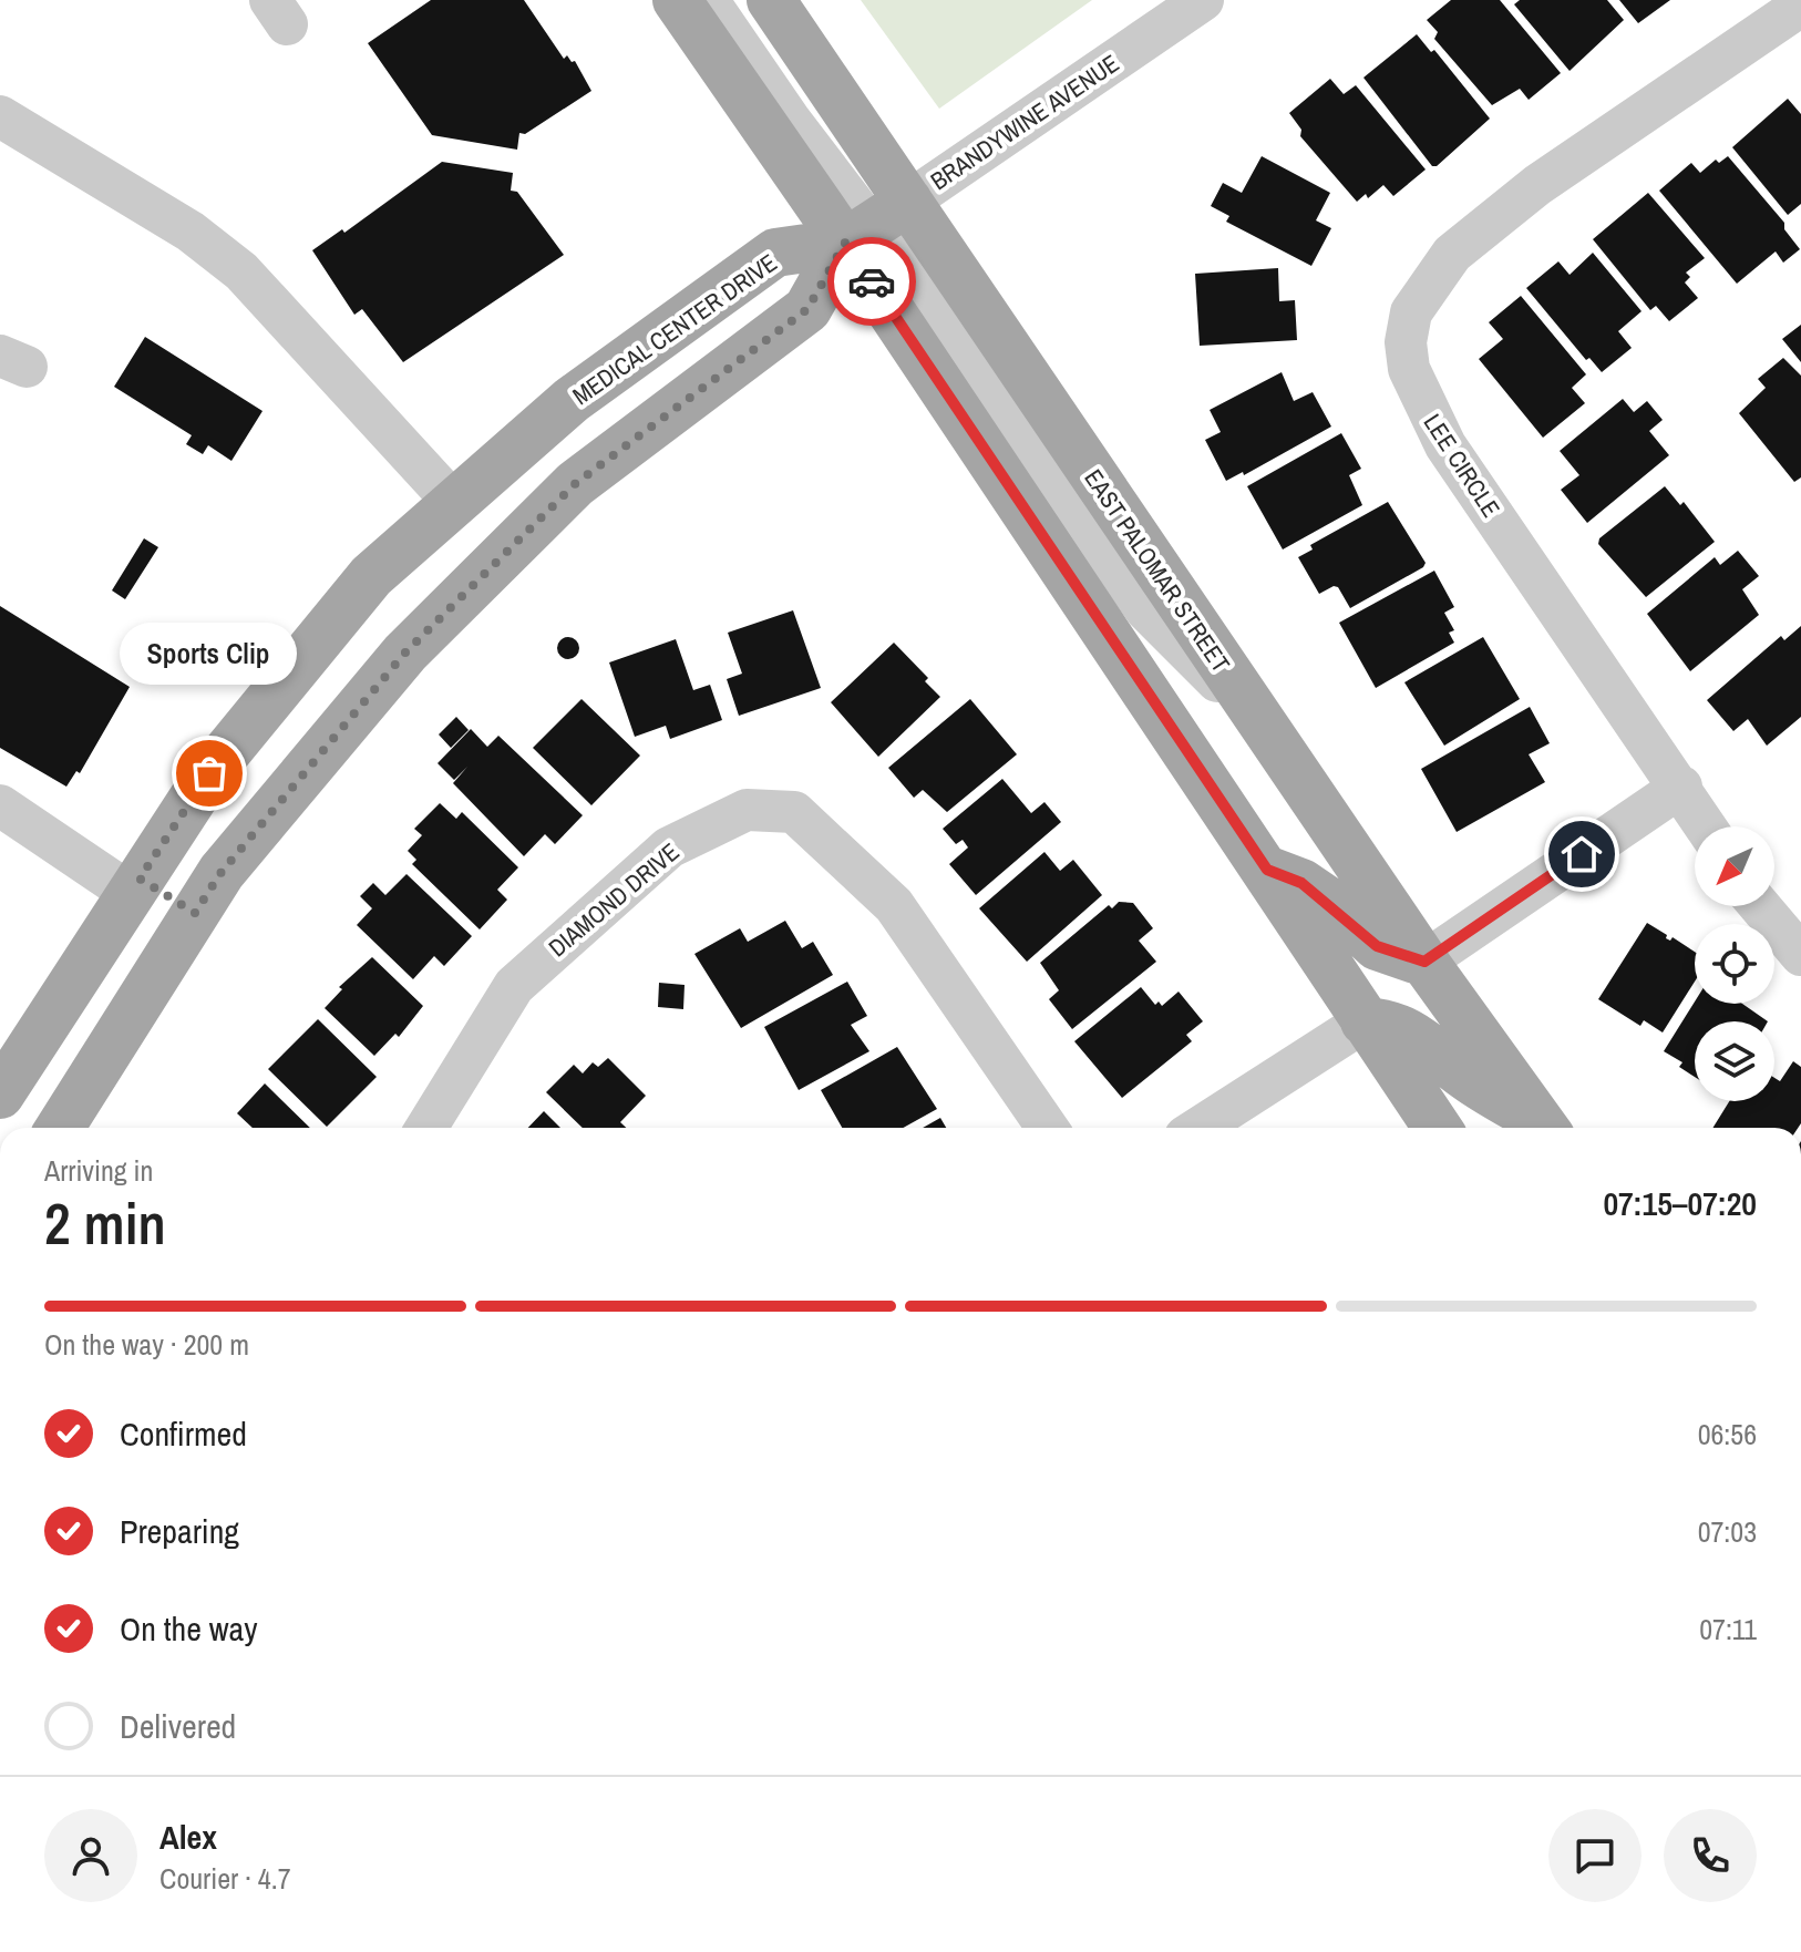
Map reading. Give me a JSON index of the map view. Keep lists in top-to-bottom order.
{
  "streets": {
    "main road": ["MEDICAL CENTER DRIVE", "EAST PALOMAR STREET"],
    "street": ["BRANDYWINE AVENUE", "LEE CIRCLE", "DIAMOND DRIVE"]
  },
  "crossings": [
    ["BRANDYWINE AVENUE", "MEDICAL CENTER DRIVE"],
    ["BRANDYWINE AVENUE", "EAST PALOMAR STREET"],
    ["MEDICAL CENTER DRIVE", "EAST PALOMAR STREET"]
  ],
  "places": ["Sports Clip"],
  "north": "bottom left",
  "page": {
    "bubble": "Sports Clip",
    "heading": ["2 min", "Arriving in", "07:15–07:20"],
    "panel": ["Alex", "Courier · 4.7"],
    "bar": "On the way · 200 m",
    "list": [
      ["Confirmed", "06:56"],
      ["Preparing", "07:03"],
      ["On the way", "07:11"],
      "Delivered"
    ]
  }
}
